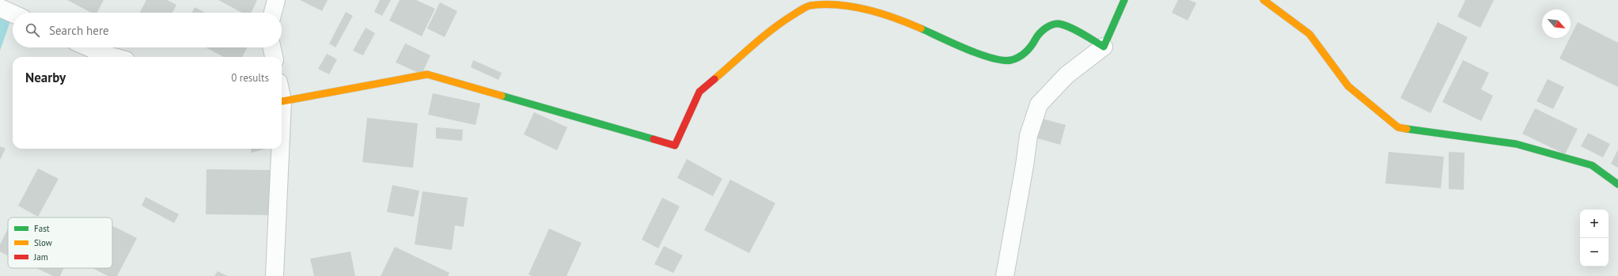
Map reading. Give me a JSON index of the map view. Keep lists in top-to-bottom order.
{
  "legend": ["Fast", "Slow", "Jam"],
  "north": "bottom right",
  "page": {
    "search": "Search here",
    "heading": ["Nearby", "0 results"],
    "map_buttons": ["+", "−"]
  }
}
